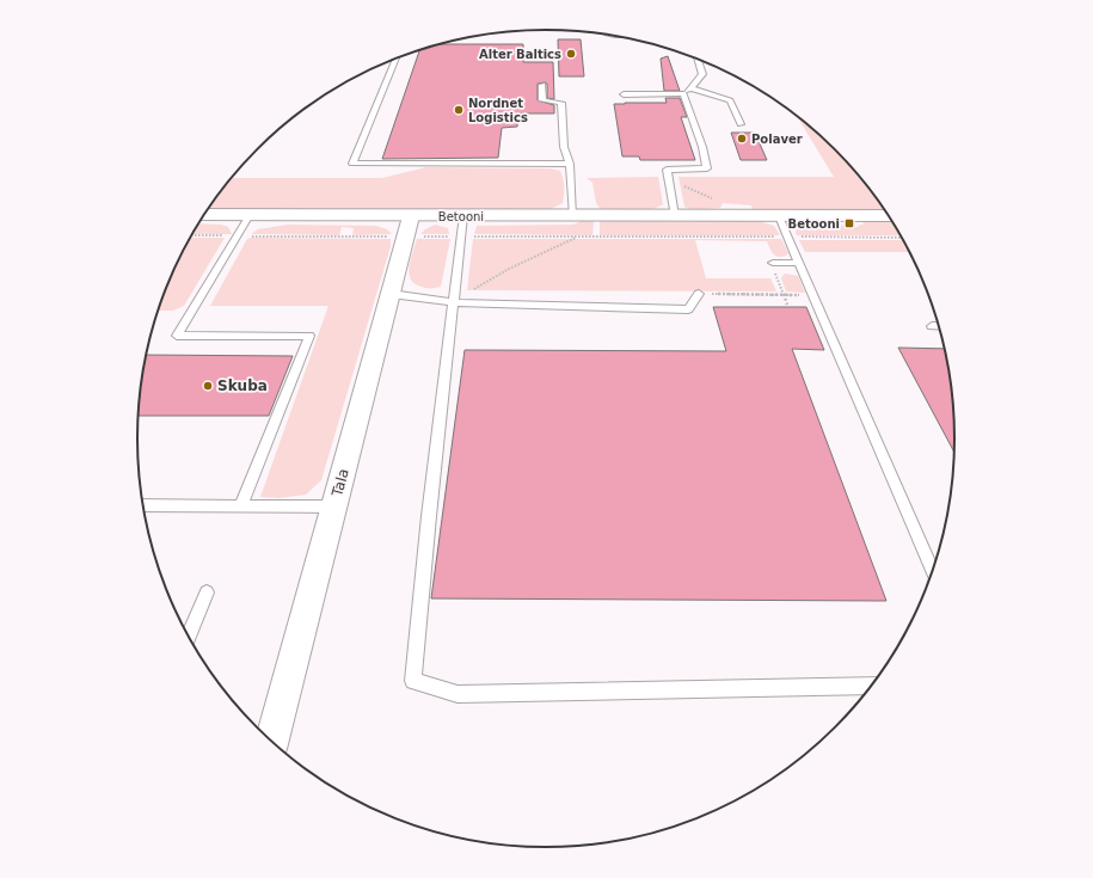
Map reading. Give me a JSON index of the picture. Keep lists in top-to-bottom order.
{
  "streets": {
    "street": ["Betooni", "Tala"]
  },
  "crossings": [
    ["Betooni", "Tala"]
  ],
  "places": {
    "other": [
      "Alter Baltics",
      "Nordnet Logistics",
      "Polaver",
      "Skuba"
    ],
    "transit": ["Betooni"]
  }
}
